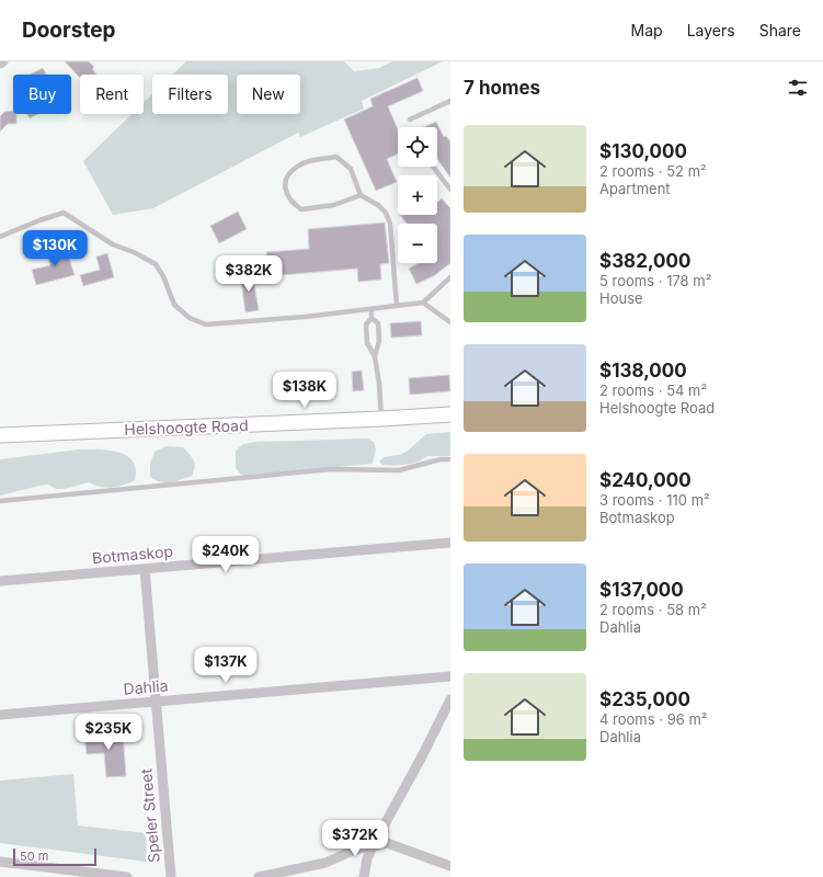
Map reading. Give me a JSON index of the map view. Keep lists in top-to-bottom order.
{
  "streets": {
    "main road": ["Helshoogte Road"],
    "street": ["Botmaskop", "Dahlia", "Speler Street"]
  },
  "crossings": [
    ["Botmaskop", "Speler Street"],
    ["Dahlia", "Speler Street"]
  ],
  "scale_bar": "50 m",
  "page": {
    "header": "Doorstep",
    "nav": ["Map", "Layers", "Share"],
    "heading": "7 homes",
    "chip": [
      "Buy",
      "Rent",
      "Filters",
      "New"
    ],
    "list": [
      {
        "name": "$130,000",
        "note": "2 rooms · 52 m² · Apartment"
      },
      {
        "name": "$382,000",
        "note": "5 rooms · 178 m² · House"
      },
      {
        "name": "$138,000",
        "note": "2 rooms · 54 m² · Helshoogte Road"
      },
      {
        "name": "$240,000",
        "note": "3 rooms · 110 m² · Botmaskop"
      },
      {
        "name": "$137,000",
        "note": "2 rooms · 58 m² · Dahlia"
      },
      {
        "name": "$235,000",
        "note": "4 rooms · 96 m² · Dahlia"
      }
    ],
    "map_buttons": ["+", "−"],
    "price": [
      "$130K",
      "$382K",
      "$138K",
      "$240K",
      "$137K",
      "$235K",
      "$372K"
    ],
    "scale": "50 m"
  }
}
